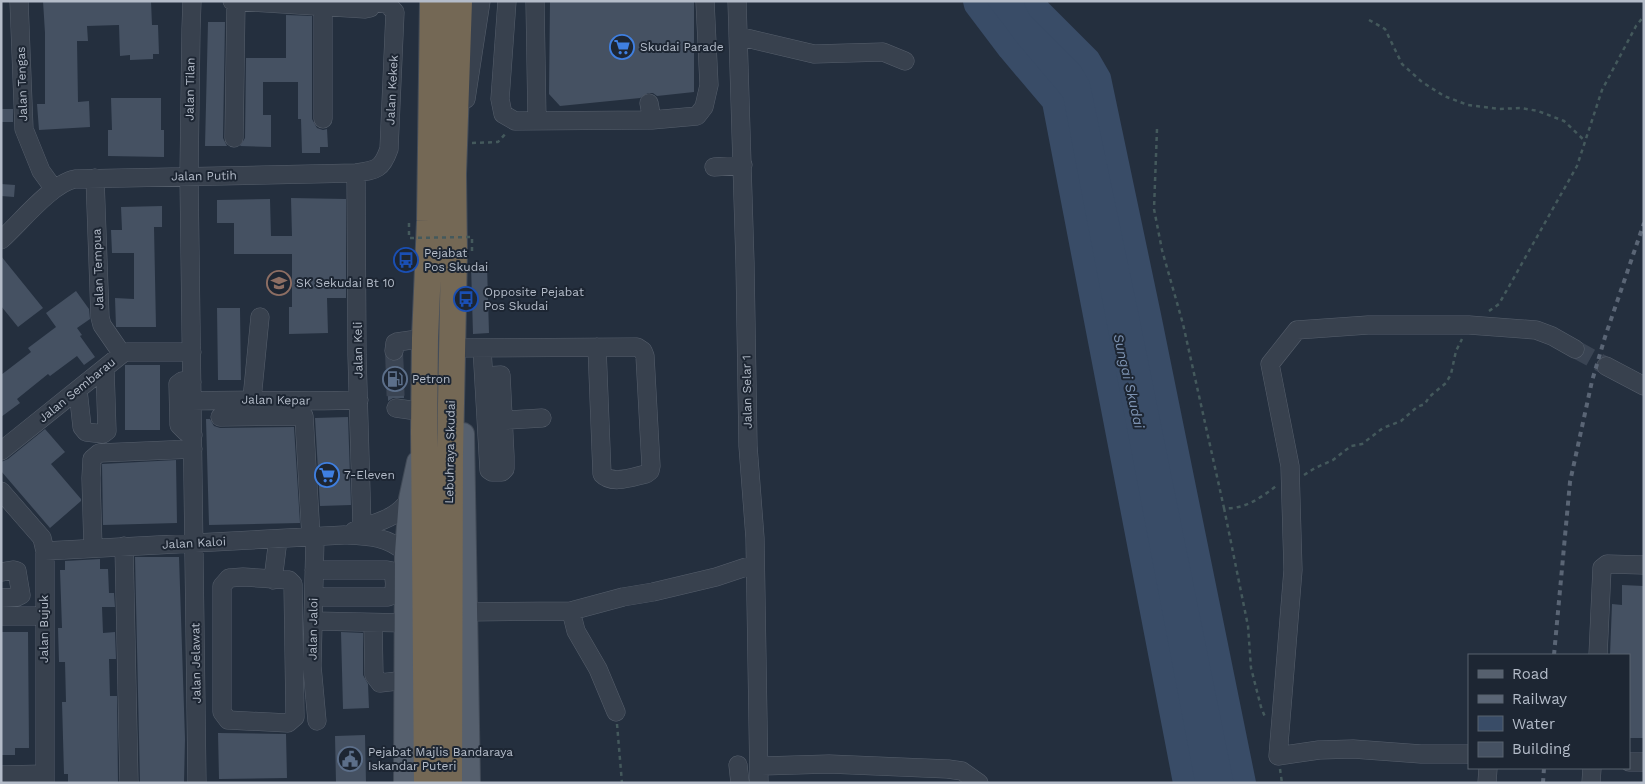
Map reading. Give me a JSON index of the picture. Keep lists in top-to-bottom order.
{
  "streets": {
    "highway": ["Lebuhraya Skudai"],
    "street": [
      "Jalan Tengas",
      "Jalan Tilan",
      "Jalan Kekek",
      "Jalan Putih",
      "Jalan Tempua",
      "Jalan Keli",
      "Jalan Sembarau",
      "Jalan Selar 1",
      "Jalan Kepar",
      "Jalan Kaloi",
      "Jalan Bujuk",
      "Jalan Jaloi",
      "Jalan Jelawat"
    ]
  },
  "crossings": [
    ["Jalan Tengas", "Jalan Putih"],
    ["Jalan Tilan", "Jalan Putih"],
    ["Jalan Tilan", "Jalan Sembarau"],
    ["Jalan Tilan", "Jalan Jelawat"],
    ["Jalan Kekek", "Jalan Putih"],
    ["Jalan Kekek", "Jalan Keli"],
    ["Jalan Putih", "Jalan Tempua"],
    ["Jalan Putih", "Jalan Keli"],
    ["Jalan Tempua", "Jalan Sembarau"],
    ["Jalan Keli", "Jalan Kepar"],
    ["Jalan Keli", "Jalan Kaloi"],
    ["Jalan Sembarau", "Jalan Jelawat"],
    ["Jalan Kepar", "Jalan Jelawat"],
    ["Jalan Kaloi", "Jalan Bujuk"],
    ["Jalan Kaloi", "Jalan Jaloi"],
    ["Jalan Kaloi", "Jalan Jelawat"]
  ],
  "water": ["Sungai Skudai"],
  "places": {
    "supermarket": ["Skudai Parade", "7-Eleven"],
    "bus stop": ["Pejabat Pos Skudai", "Opposite Pejabat Pos Skudai"],
    "school or university": ["SK Sekudai Bt 10"],
    "fuel station": ["Petron"],
    "public building": ["Pejabat Majlis Bandaraya Iskandar Puteri"]
  },
  "legend": [
    "Road",
    "Railway",
    "Water",
    "Building"
  ]
}
